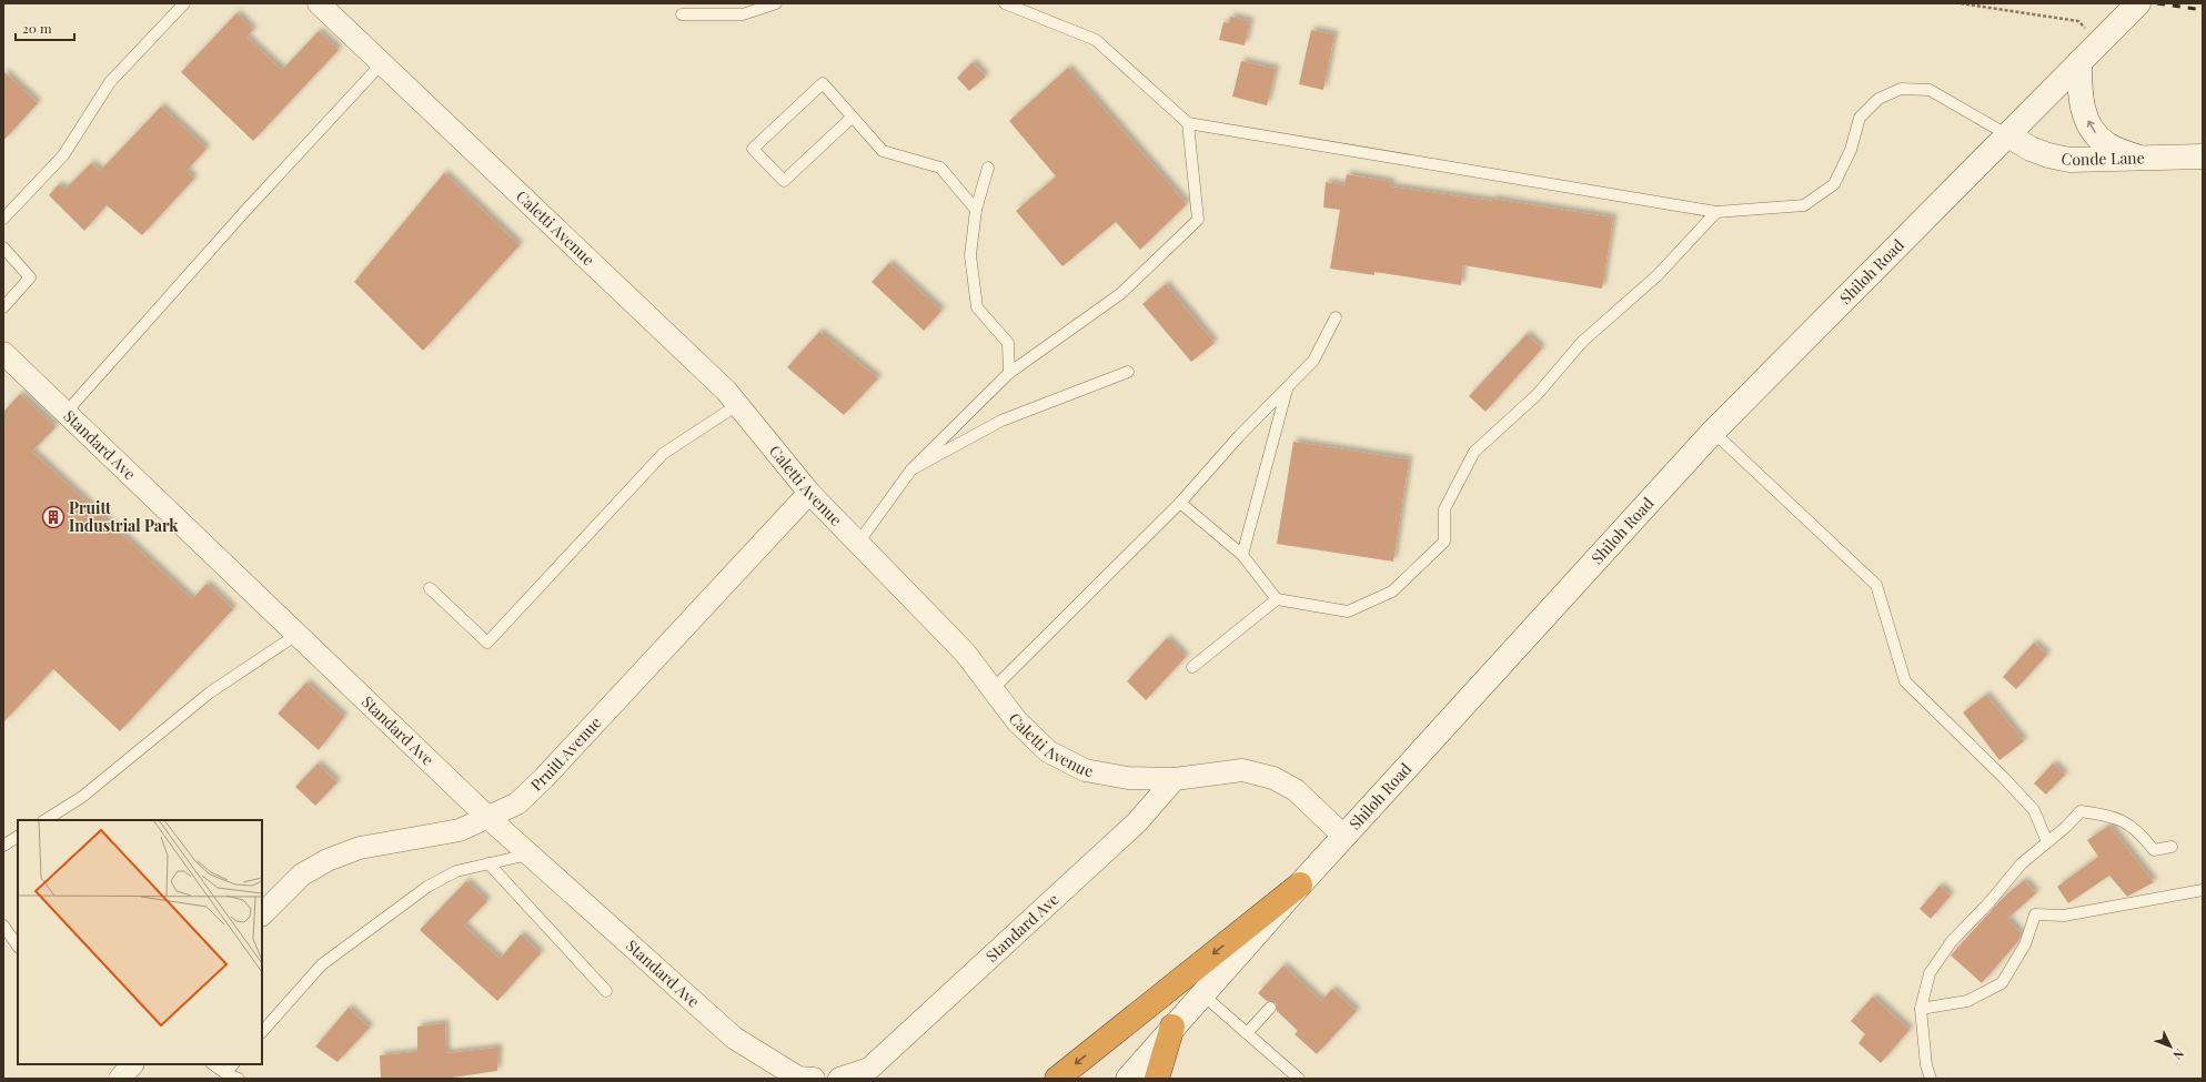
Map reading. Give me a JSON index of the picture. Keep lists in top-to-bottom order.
{
  "streets": {
    "main road": ["Conde Lane", "Shiloh Road"],
    "street": ["Caletti Avenue", "Standard Ave", "Pruitt Avenue"]
  },
  "crossings": [
    ["Conde Lane", "Shiloh Road"],
    ["Caletti Avenue", "Shiloh Road"],
    ["Caletti Avenue", "Standard Ave"],
    ["Caletti Avenue", "Pruitt Avenue"],
    ["Standard Ave", "Pruitt Avenue"]
  ],
  "places": {
    "building": ["Pruitt Industrial Park"]
  },
  "scale_bar": "20 m",
  "north": "bottom right"
}
